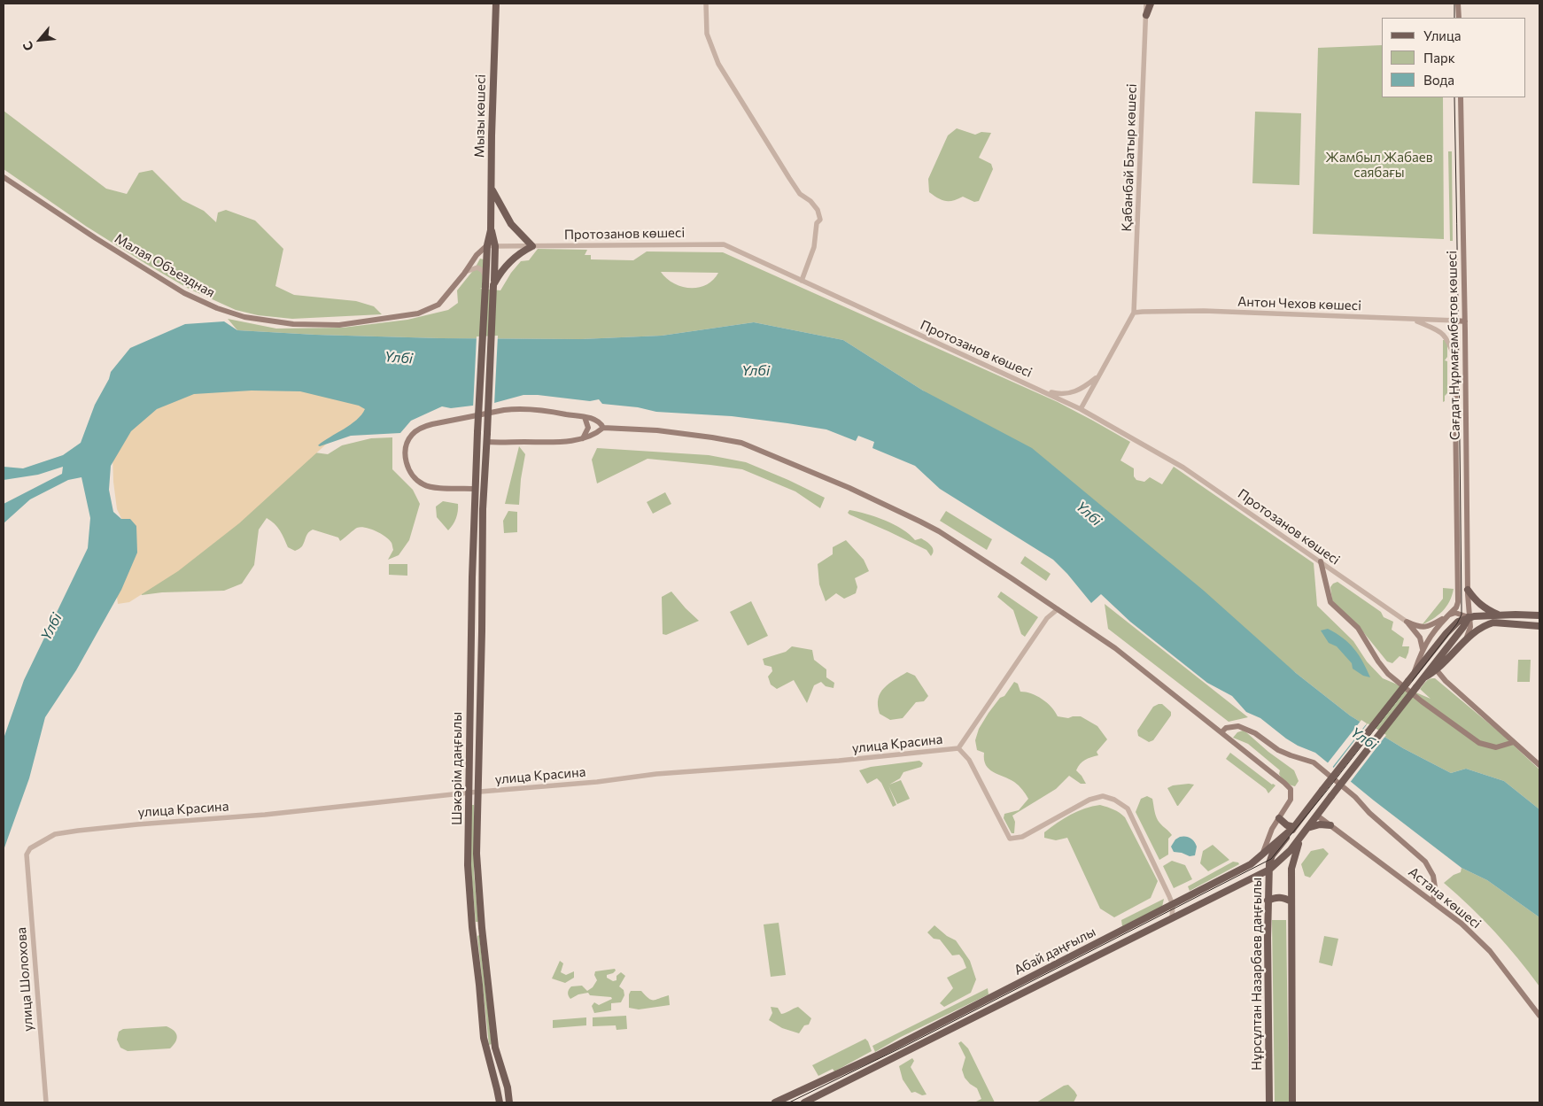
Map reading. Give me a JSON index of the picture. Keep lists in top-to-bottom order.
{
  "streets": {
    "main road": [
      "Мызы көшесі",
      "Малая Объездная",
      "Антон Чехов көшесі",
      "Сағдат Нұрмағамбетов көшесі",
      "Шәкәрім даңғылы",
      "Астана көшесі",
      "Абай даңғылы",
      "Нұрсұлтан Назарбаев даңғылы"
    ],
    "street": [
      "Қабанбай Батыр көшесі",
      "Протозанов көшесі",
      "улица Красина",
      "улица Шолохова"
    ]
  },
  "crossings": [
    ["Мызы көшесі", "Шәкәрім даңғылы"],
    ["Қабанбай Батыр көшесі", "Антон Чехов көшесі"],
    ["Протозанов көшесі", "Малая Объездная"],
    ["Протозанов көшесі", "Шәкәрім даңғылы"],
    ["Малая Объездная", "Шәкәрім даңғылы"],
    ["Антон Чехов көшесі", "Сағдат Нұрмағамбетов көшесі"],
    ["Сағдат Нұрмағамбетов көшесі", "Абай даңғылы"],
    ["улица Красина", "Шәкәрім даңғылы"],
    ["улица Красина", "Абай даңғылы"],
    ["улица Красина", "улица Шолохова"],
    ["Астана көшесі", "Абай даңғылы"],
    ["Абай даңғылы", "Нұрсұлтан Назарбаев даңғылы"]
  ],
  "water": ["Үлбі"],
  "parks": ["Жамбыл Жабаев саябағы"],
  "legend": ["Улица", "Парк", "Вода"],
  "north": "bottom left"
}
